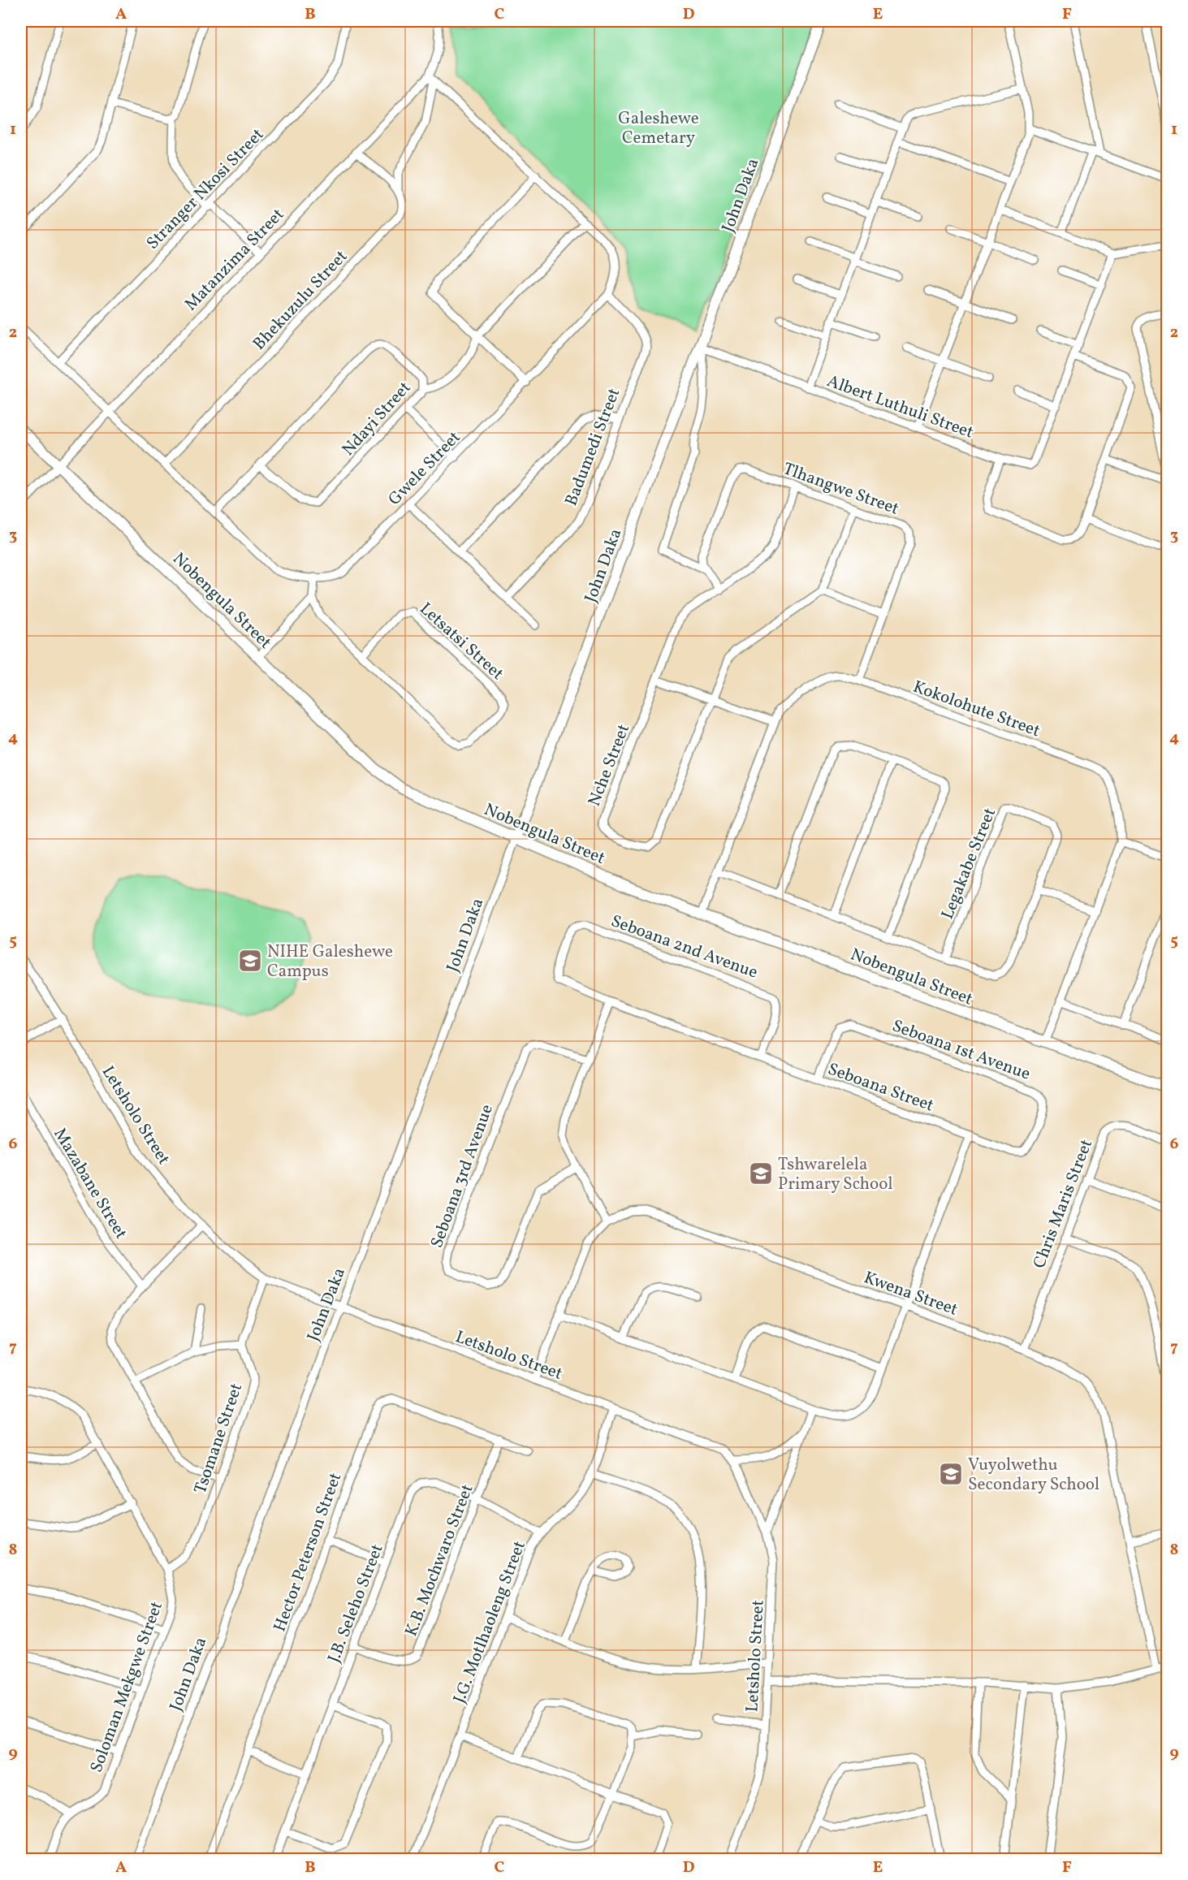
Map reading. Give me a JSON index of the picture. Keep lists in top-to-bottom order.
{
  "streets": {
    "street": [
      "Stranger Nkosi Street",
      "John Daka",
      "Matanzima Street",
      "Bhekuzulu Street",
      "Albert Luthuli Street",
      "Ndayi Street",
      "Badumedi Street",
      "Gwele Street",
      "Tlhangwe Street",
      "Nobengula Street",
      "Letsatsi Street",
      "Kokolohute Street",
      "Nche Street",
      "Legakabe Street",
      "Seboana 2nd Avenue",
      "Seboana 1st Avenue",
      "Seboana Street",
      "Letsholo Street",
      "Seboana 3rd Avenue",
      "Mazabane Street",
      "Chris Maris Street",
      "Kwena Street",
      "Tsomane Street",
      "Hector Peterson Street",
      "K.B. Mochwaro Street",
      "J.B. Seleho Street",
      "J.G. Motlhaoleng Street",
      "Soloman Mekgwe Street"
    ]
  },
  "crossings": [
    ["Stranger Nkosi Street", "Gwele Street"],
    ["John Daka", "Albert Luthuli Street"],
    ["John Daka", "Nobengula Street"],
    ["John Daka", "Letsholo Street"],
    ["Matanzima Street", "Gwele Street"],
    ["Matanzima Street", "Nobengula Street"],
    ["Bhekuzulu Street", "Gwele Street"],
    ["Ndayi Street", "Gwele Street"],
    ["Badumedi Street", "Gwele Street"],
    ["Tlhangwe Street", "Kokolohute Street"],
    ["Tlhangwe Street", "Nche Street"],
    ["Nobengula Street", "Kokolohute Street"],
    ["Kokolohute Street", "Legakabe Street"],
    ["Seboana 2nd Avenue", "Seboana Street"],
    ["Seboana 1st Avenue", "Seboana Street"],
    ["Letsholo Street", "Kwena Street"],
    ["Letsholo Street", "J.G. Motlhaoleng Street"],
    ["Chris Maris Street", "Kwena Street"],
    ["Tsomane Street", "Soloman Mekgwe Street"],
    ["Hector Peterson Street", "K.B. Mochwaro Street"],
    ["K.B. Mochwaro Street", "J.B. Seleho Street"],
    ["J.B. Seleho Street", "J.G. Motlhaoleng Street"]
  ],
  "parks": ["Galeshewe Cemetary"],
  "places": {
    "school or university": ["NIHE Galeshewe Campus", "Tshwarelela Primary School", "Vuyolwethu Secondary School"]
  },
  "grid": {
    "columns": [
      "A",
      "B",
      "C",
      "D",
      "E",
      "F"
    ],
    "rows": [
      "1",
      "2",
      "3",
      "4",
      "5",
      "6",
      "7",
      "8",
      "9"
    ]
  }
}
